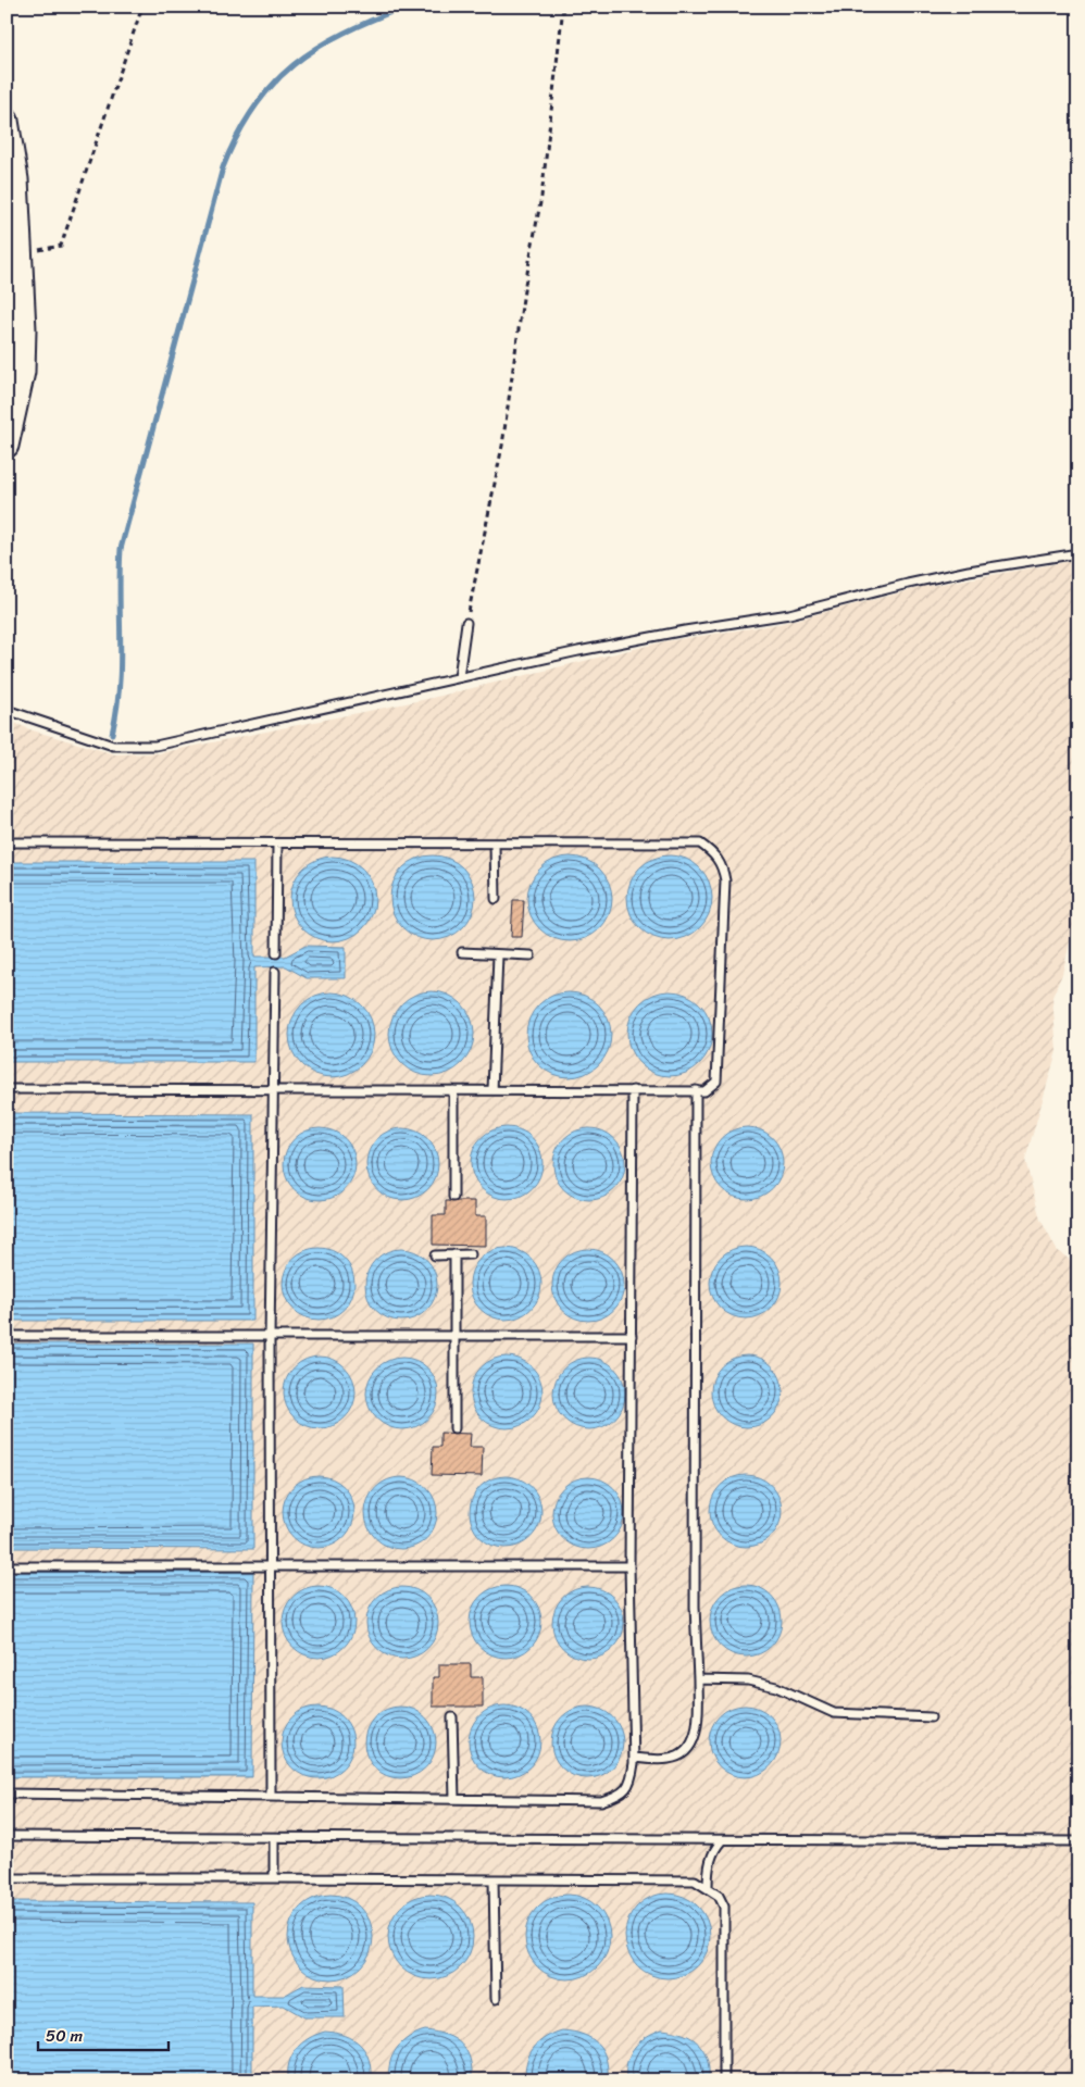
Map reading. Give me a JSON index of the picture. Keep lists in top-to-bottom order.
{
  "scale_bar": "50 m"
}
